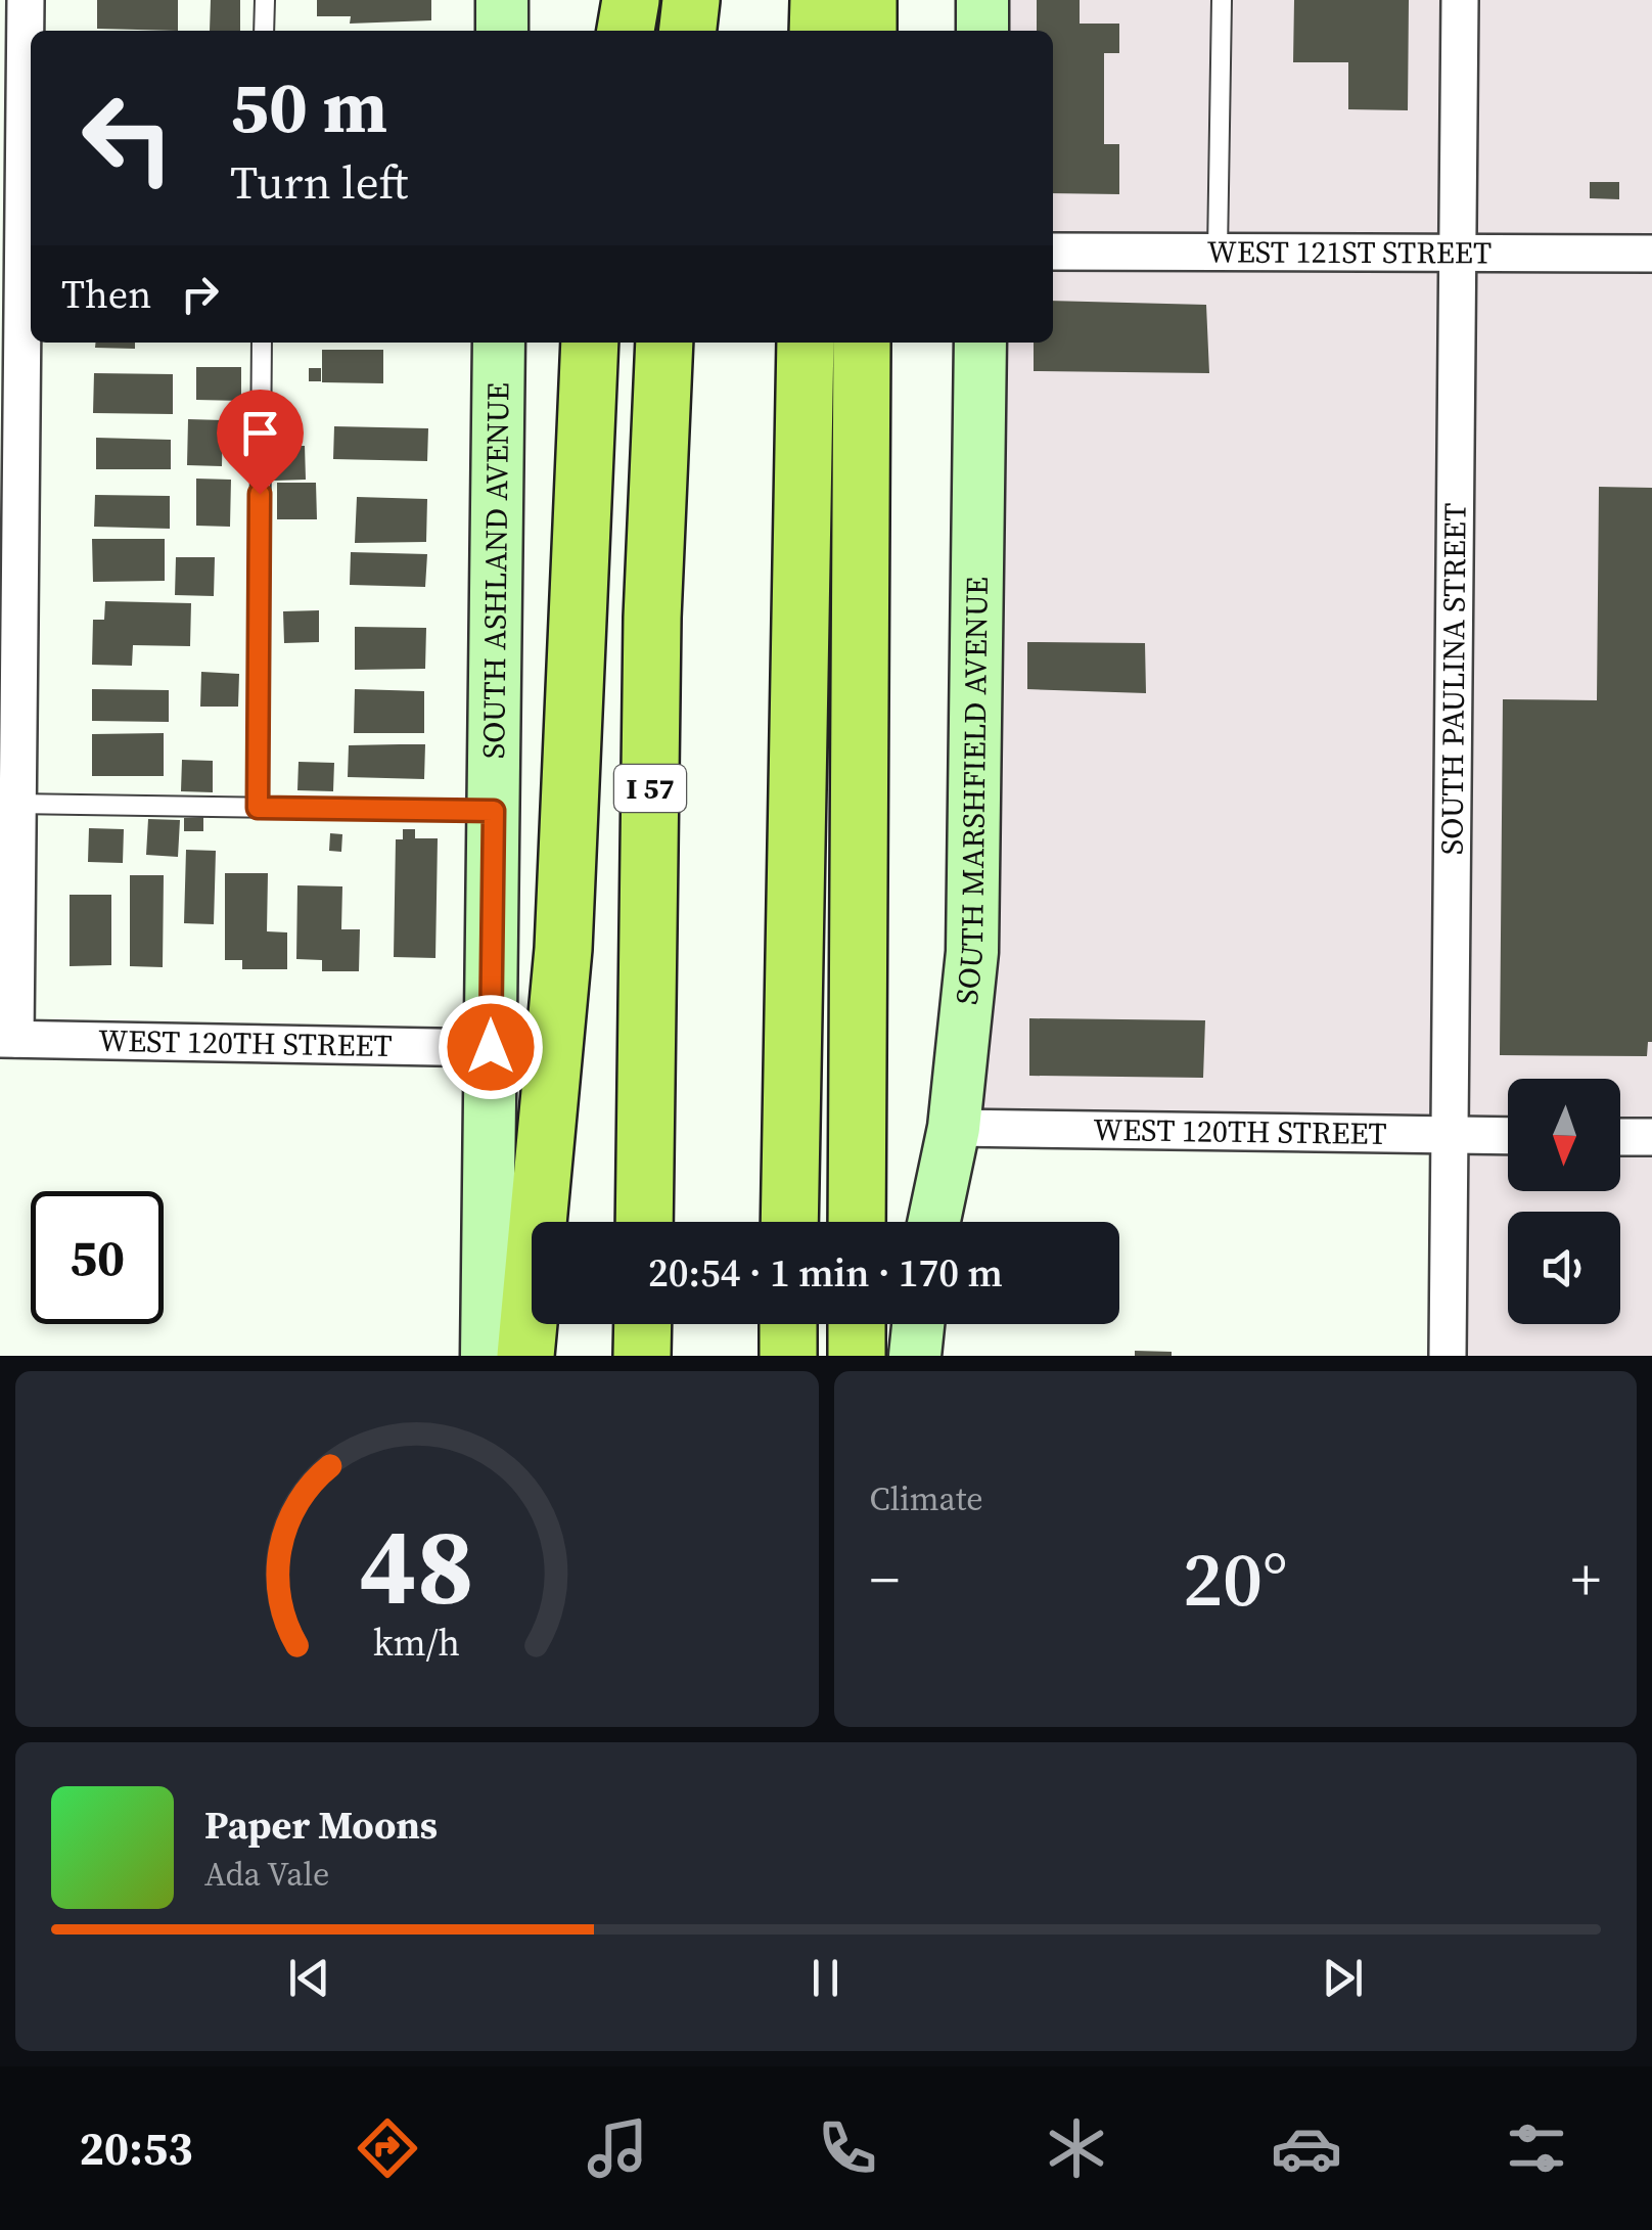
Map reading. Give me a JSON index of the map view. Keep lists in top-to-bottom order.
{
  "streets": {
    "highway": ["I 57"],
    "main road": ["SOUTH ASHLAND AVENUE", "SOUTH MARSHFIELD AVENUE"],
    "street": ["WEST 121ST STREET", "SOUTH PAULINA STREET", "WEST 120TH STREET"]
  },
  "crossings": [
    ["WEST 121ST STREET", "SOUTH PAULINA STREET"],
    ["SOUTH ASHLAND AVENUE", "WEST 120TH STREET"],
    ["SOUTH PAULINA STREET", "WEST 120TH STREET"],
    ["SOUTH MARSHFIELD AVENUE", "WEST 120TH STREET"]
  ],
  "north": "bottom",
  "page": {
    "turn": ["50 m", "Turn left"],
    "then": "Then",
    "limit": "50",
    "trip": "20:54 · 1 min · 170 m",
    "tile": "Climate",
    "heat": ["−", "20°", "+"],
    "song": ["Paper Moons", "Ada Vale"],
    "tabs": "20:53",
    "gauge": ["48", "km/h"]
  }
}
